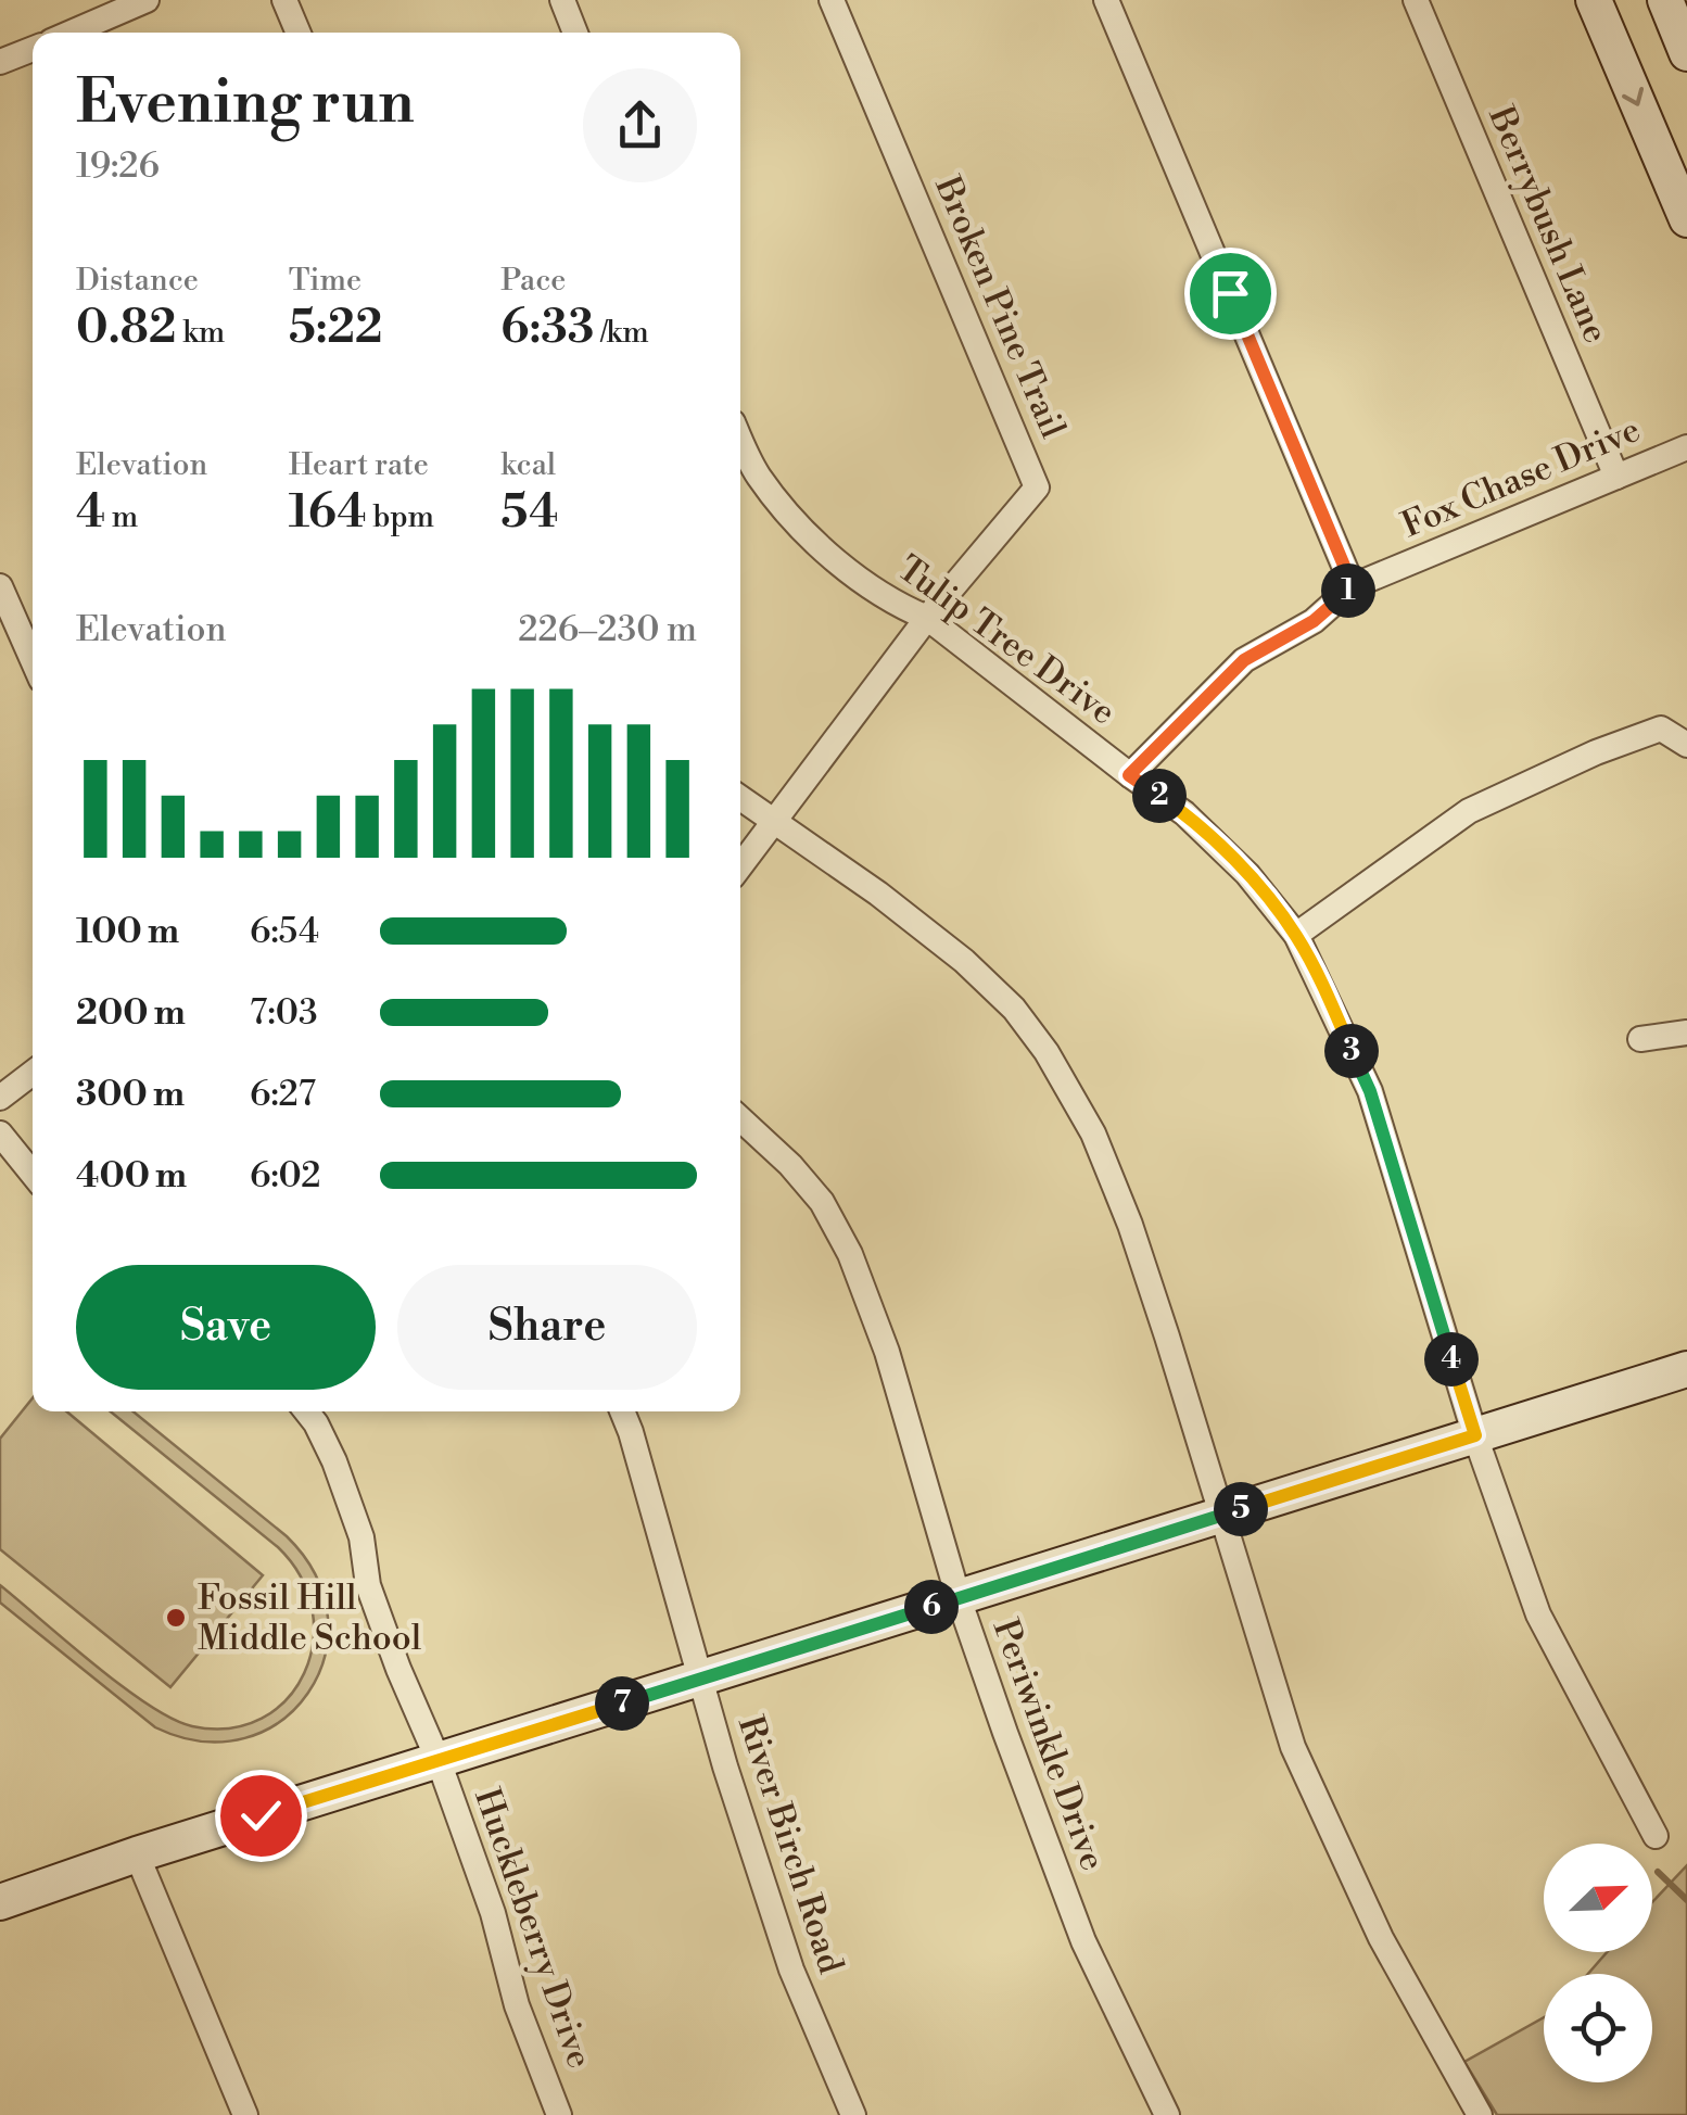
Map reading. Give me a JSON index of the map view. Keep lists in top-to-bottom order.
{
  "streets": {
    "street": [
      "Berrybush Lane",
      "Broken Pine Trail",
      "Fox Chase Drive",
      "Tulip Tree Drive",
      "Periwinkle Drive",
      "River Birch Road",
      "Huckleberry Drive"
    ]
  },
  "crossings": [
    ["Berrybush Lane", "Fox Chase Drive"],
    ["Broken Pine Trail", "Tulip Tree Drive"],
    ["Fox Chase Drive", "Tulip Tree Drive"]
  ],
  "places": ["Fossil Hill Middle School"],
  "north": "top right",
  "page": {
    "heading": ["Evening run", "19:26"],
    "stats": [
      ["Distance", "0.82 km"],
      ["Time", "5:22"],
      ["Pace", "6:33 /km"],
      ["Elevation", "4 m"],
      ["Heart rate", "164 bpm"],
      ["kcal", "54"]
    ],
    "pins": [
      "1",
      "2",
      "3",
      "4",
      "5",
      "6",
      "7"
    ],
    "chart": ["Elevation", "226–230 m"],
    "list": [
      {
        "name": "100 m",
        "note": "6:54"
      },
      {
        "name": "200 m",
        "note": "7:03"
      },
      {
        "name": "300 m",
        "note": "6:27"
      },
      {
        "name": "400 m",
        "note": "6:02"
      }
    ],
    "buttons": ["Save", "Share"]
  }
}
